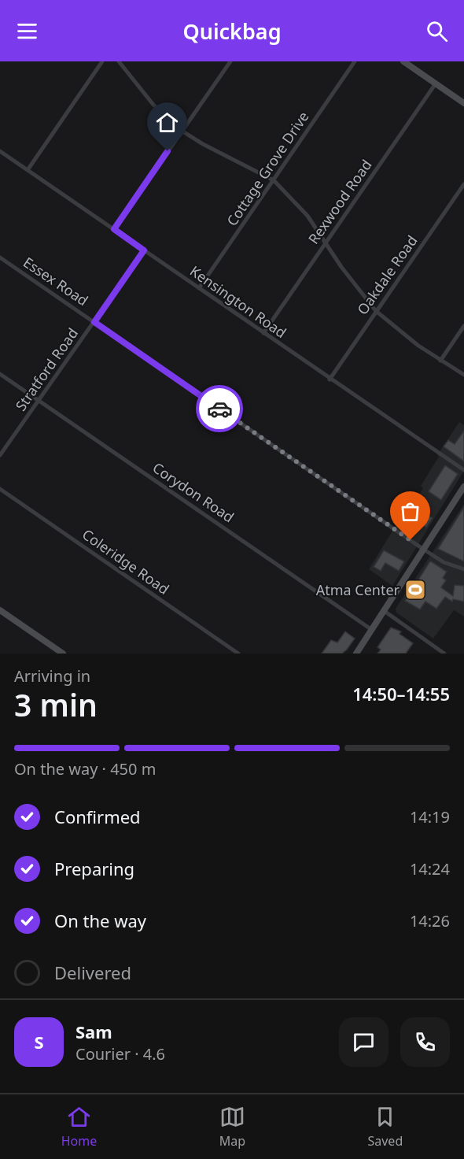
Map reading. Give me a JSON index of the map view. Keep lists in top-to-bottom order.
{
  "streets": {
    "street": [
      "Cottage Grove Drive",
      "Rexwood Road",
      "Oakdale Road",
      "Essex Road",
      "Kensington Road",
      "Stratford Road",
      "Corydon Road",
      "Coleridge Road"
    ]
  },
  "crossings": [
    ["Cottage Grove Drive", "Kensington Road"],
    ["Rexwood Road", "Kensington Road"],
    ["Oakdale Road", "Kensington Road"],
    ["Essex Road", "Stratford Road"],
    ["Kensington Road", "Stratford Road"],
    ["Stratford Road", "Corydon Road"]
  ],
  "places": {
    "sports": ["Atma Center"]
  },
  "page": {
    "header": "Quickbag",
    "heading": ["3 min", "Arriving in", "14:50–14:55"],
    "panel": ["Sam", "Courier · 4.6"],
    "bar": "On the way · 450 m",
    "list": [
      ["Confirmed", "14:19"],
      ["Preparing", "14:24"],
      ["On the way", "14:26"],
      "Delivered"
    ],
    "round": "S",
    "tabs": ["Home", "Map", "Saved"]
  }
}
